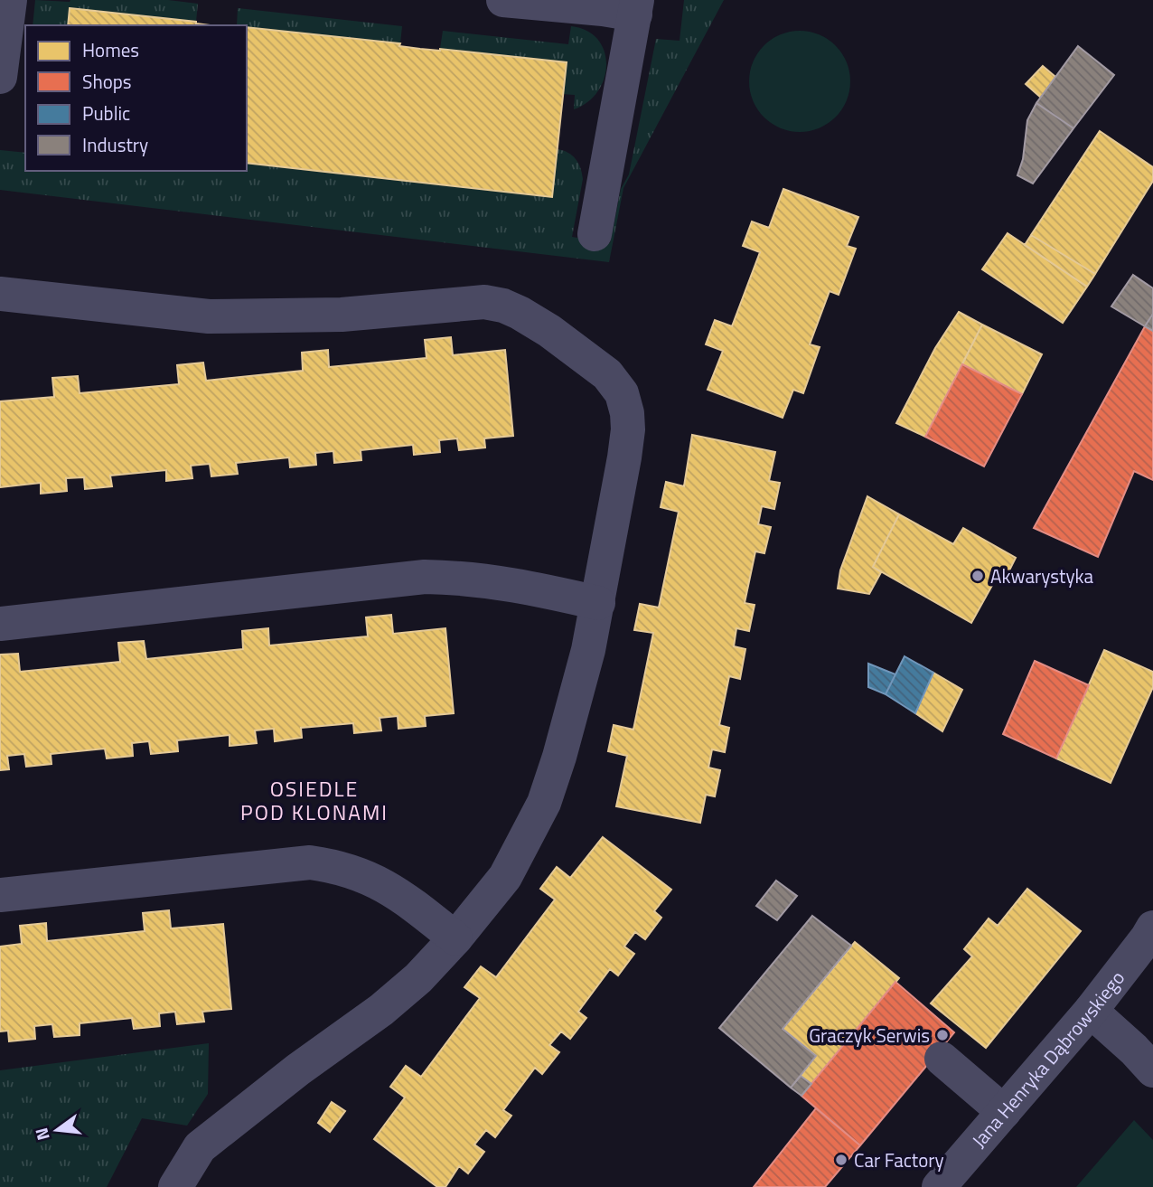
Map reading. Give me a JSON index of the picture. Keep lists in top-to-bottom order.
{
  "streets": {
    "street": ["Jana Henryka Dąbrowskiego"]
  },
  "districts": ["OSIEDLE POD KLONAMI"],
  "places": ["Akwarystyka", "Graczyk Serwis", "Car Factory"],
  "legend": [
    "Homes",
    "Shops",
    "Public",
    "Industry"
  ],
  "north": "left"
}
